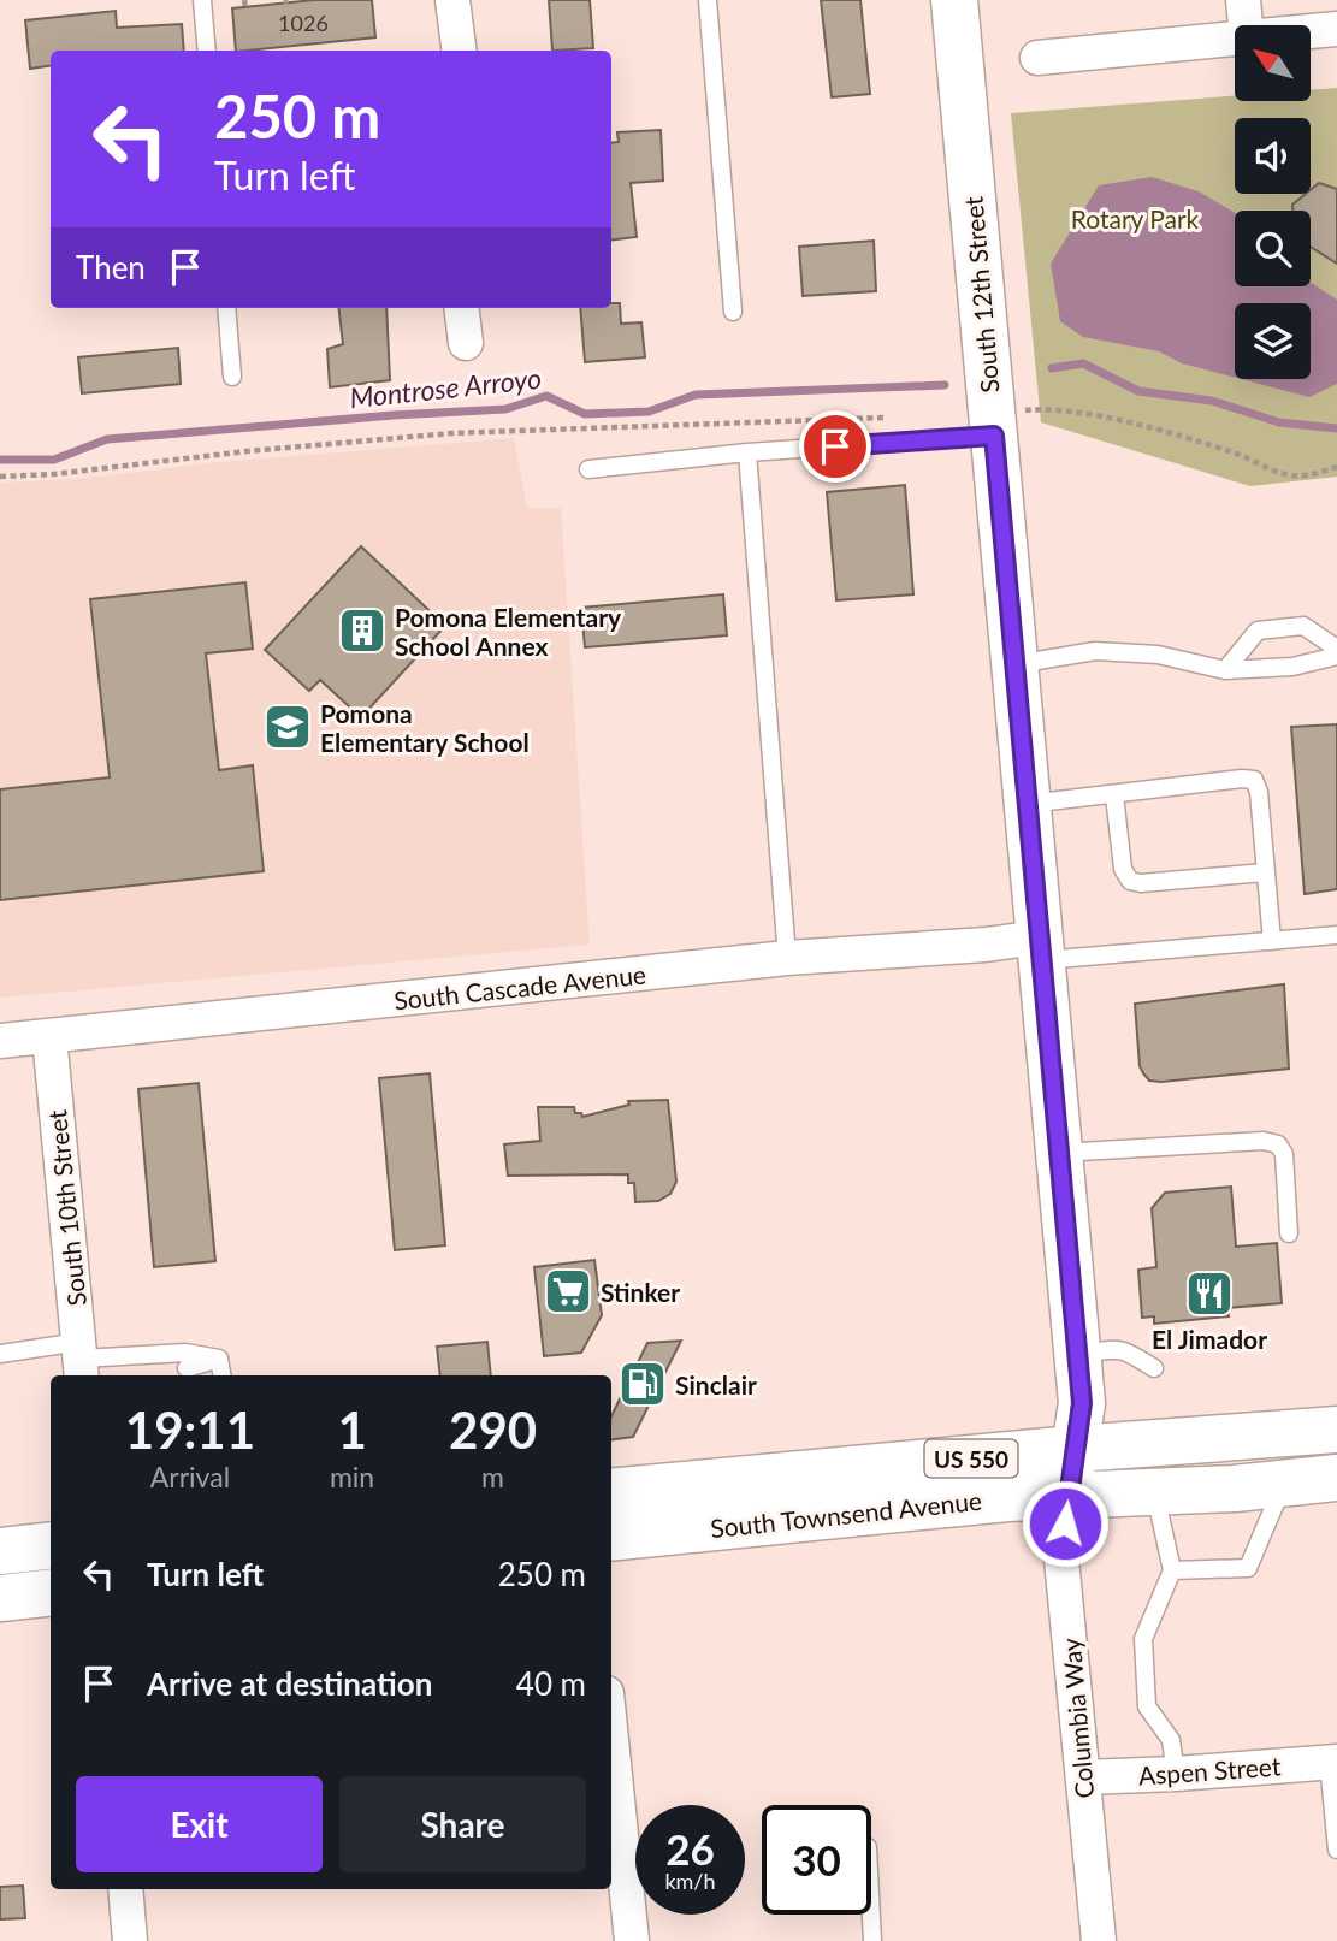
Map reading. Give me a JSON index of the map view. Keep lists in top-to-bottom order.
{
  "streets": {
    "main road": ["South 12th Street", "US 550", "South Townsend Avenue"],
    "street": [
      "South Cascade Avenue",
      "South 10th Street",
      "Columbia Way",
      "Aspen Street"
    ]
  },
  "crossings": [
    ["South 12th Street", "South Cascade Avenue"],
    ["South 12th Street", "South Townsend Avenue"],
    ["South 12th Street", "Columbia Way"],
    ["South Cascade Avenue", "South 10th Street"],
    ["South Townsend Avenue", "Columbia Way"],
    ["Columbia Way", "Aspen Street"]
  ],
  "water": ["Montrose Arroyo"],
  "parks": ["Rotary Park"],
  "places": {
    "building": ["Pomona Elementary School Annex"],
    "school or university": ["Pomona Elementary School"],
    "supermarket": ["Stinker"],
    "restaurant": ["El Jimador"],
    "fuel station": ["Sinclair"]
  },
  "house_numbers": ["1026"],
  "north": "top left",
  "page": {
    "turn": ["250 m", "Turn left"],
    "then": "Then",
    "eta": [
      "19:11",
      "Arrival",
      "1",
      "min",
      "290",
      "m"
    ],
    "list": [
      {
        "name": "Turn left",
        "value": "250 m"
      },
      {
        "name": "Arrive at destination",
        "value": "40 m"
      }
    ],
    "buttons": ["Exit", "Share"],
    "speed": "26 km/h",
    "limit": "30"
  }
}
